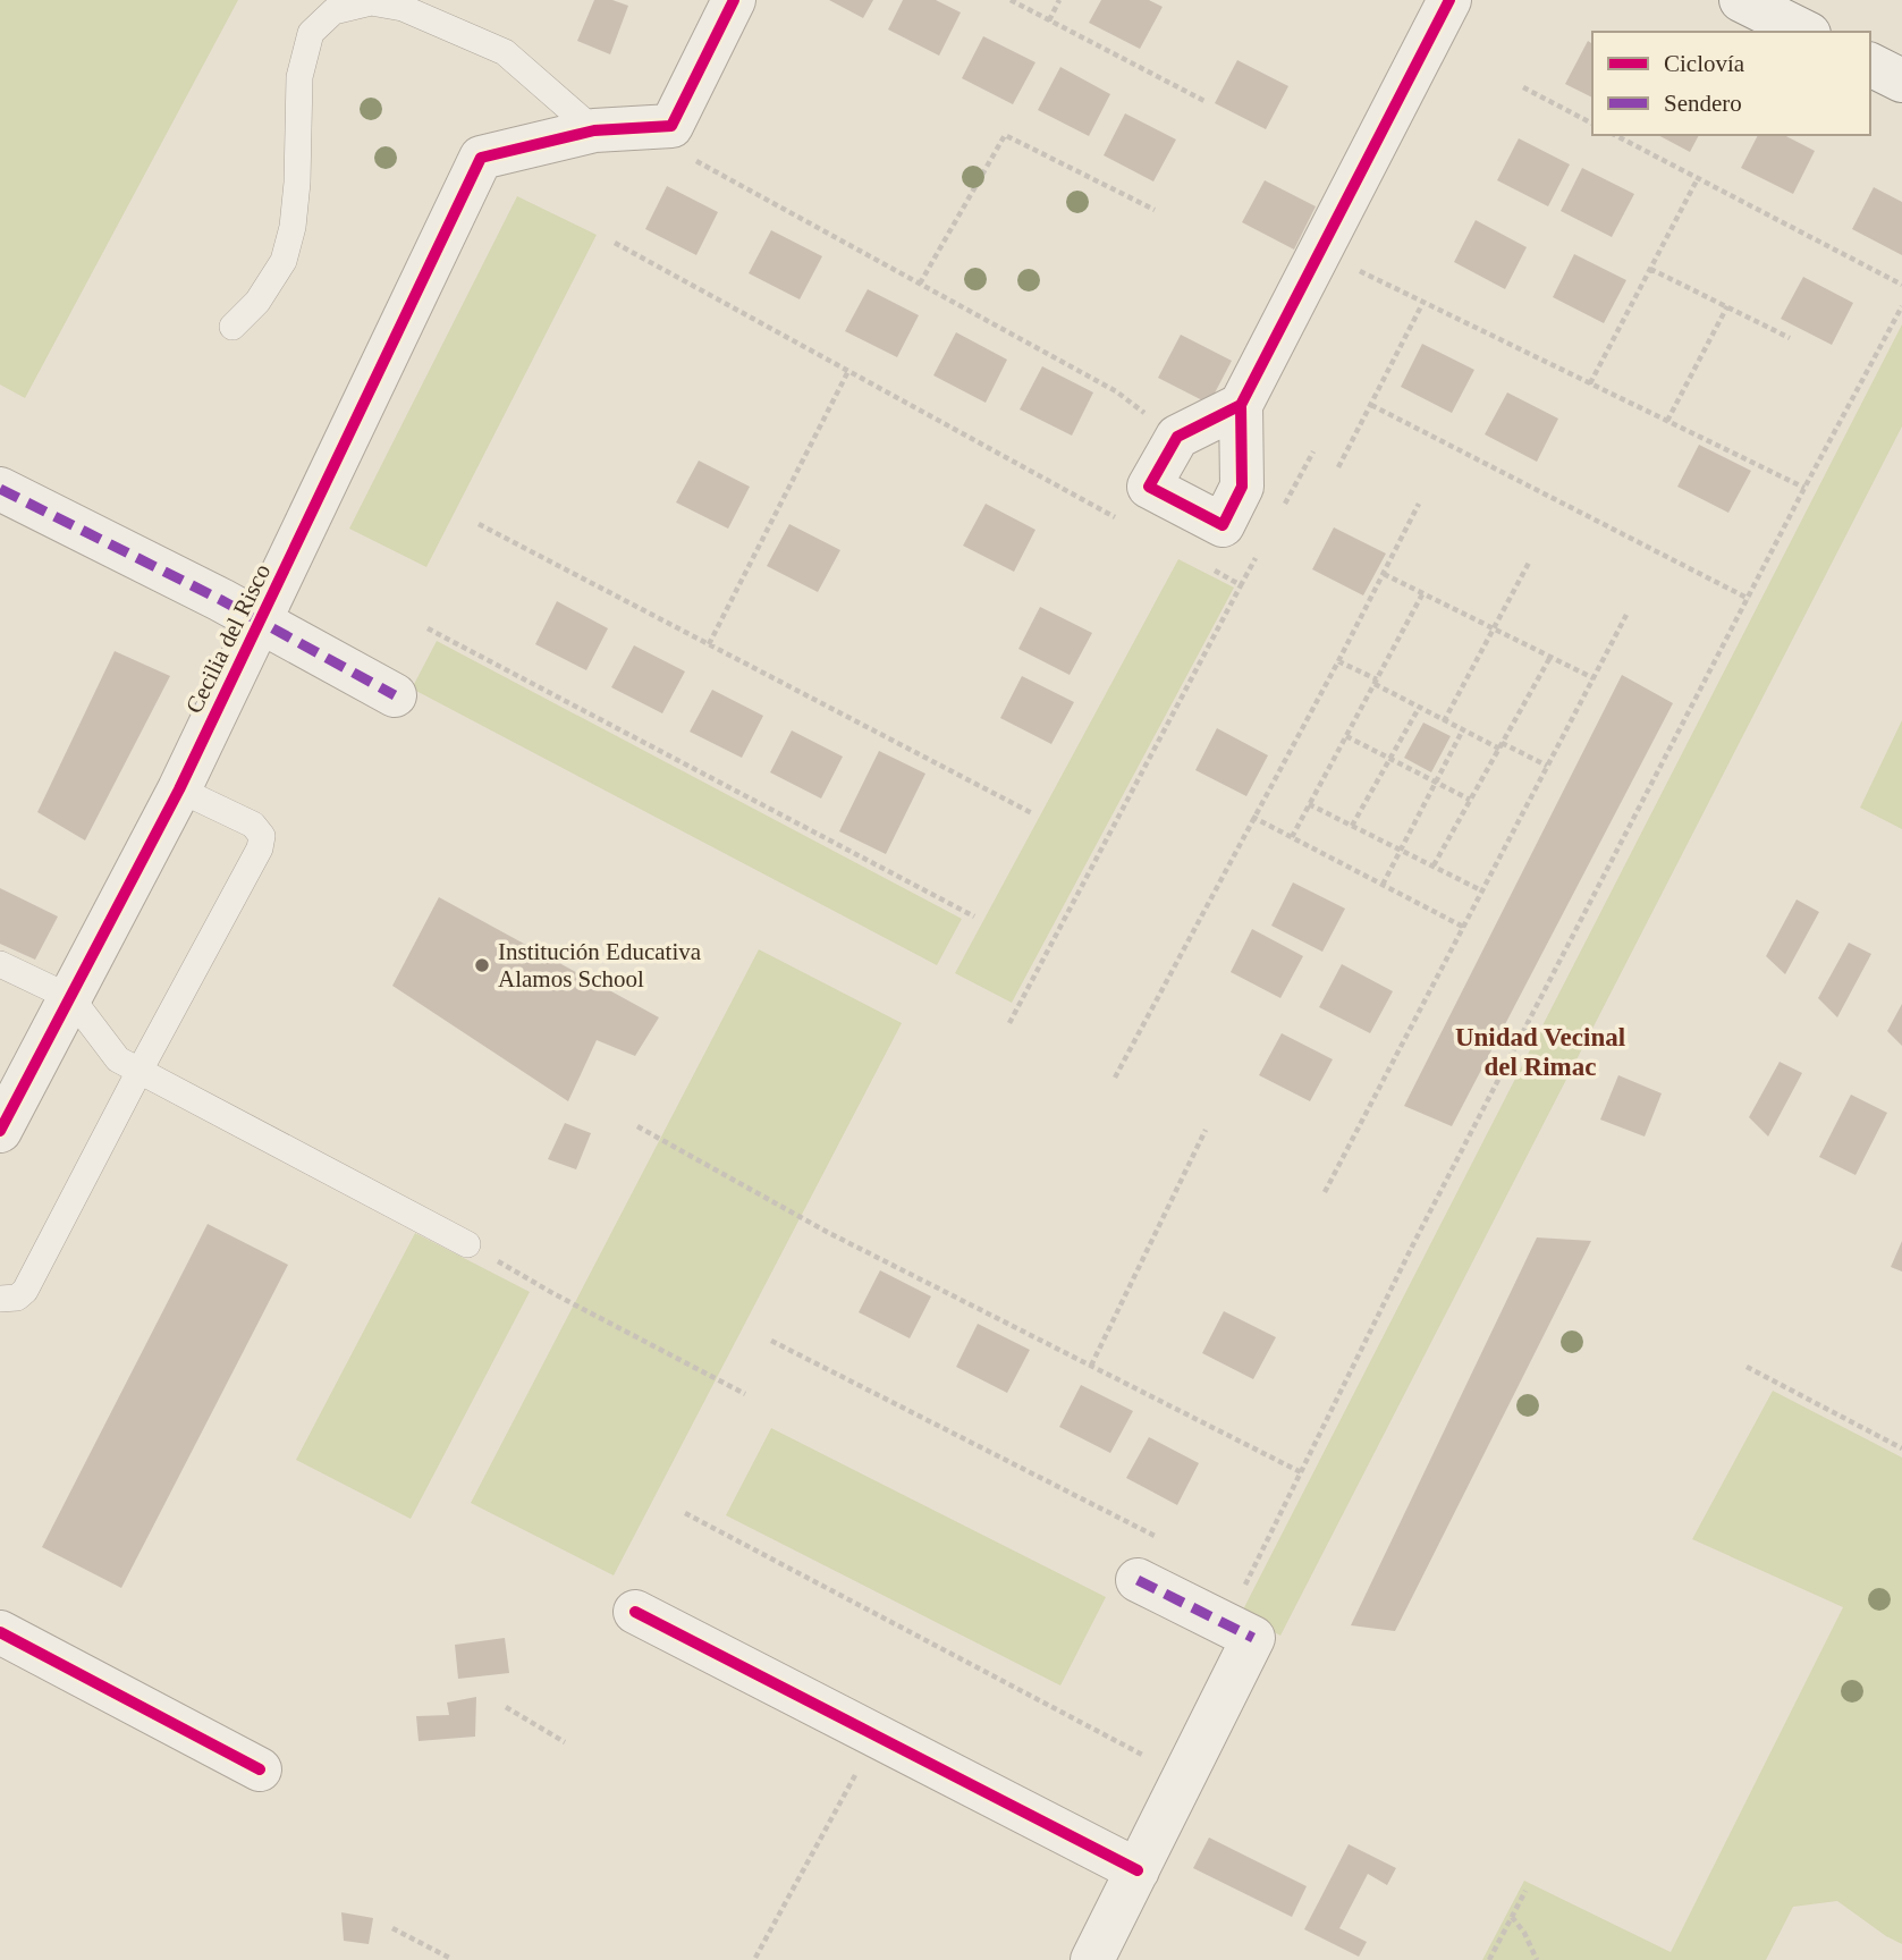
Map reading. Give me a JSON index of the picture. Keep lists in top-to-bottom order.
{
  "streets": {
    "street": ["Cecilia del Risco"]
  },
  "districts": ["Unidad Vecinal del Rimac"],
  "places": ["Institución Educativa Alamos School"],
  "legend": ["Ciclovía", "Sendero"]
}
